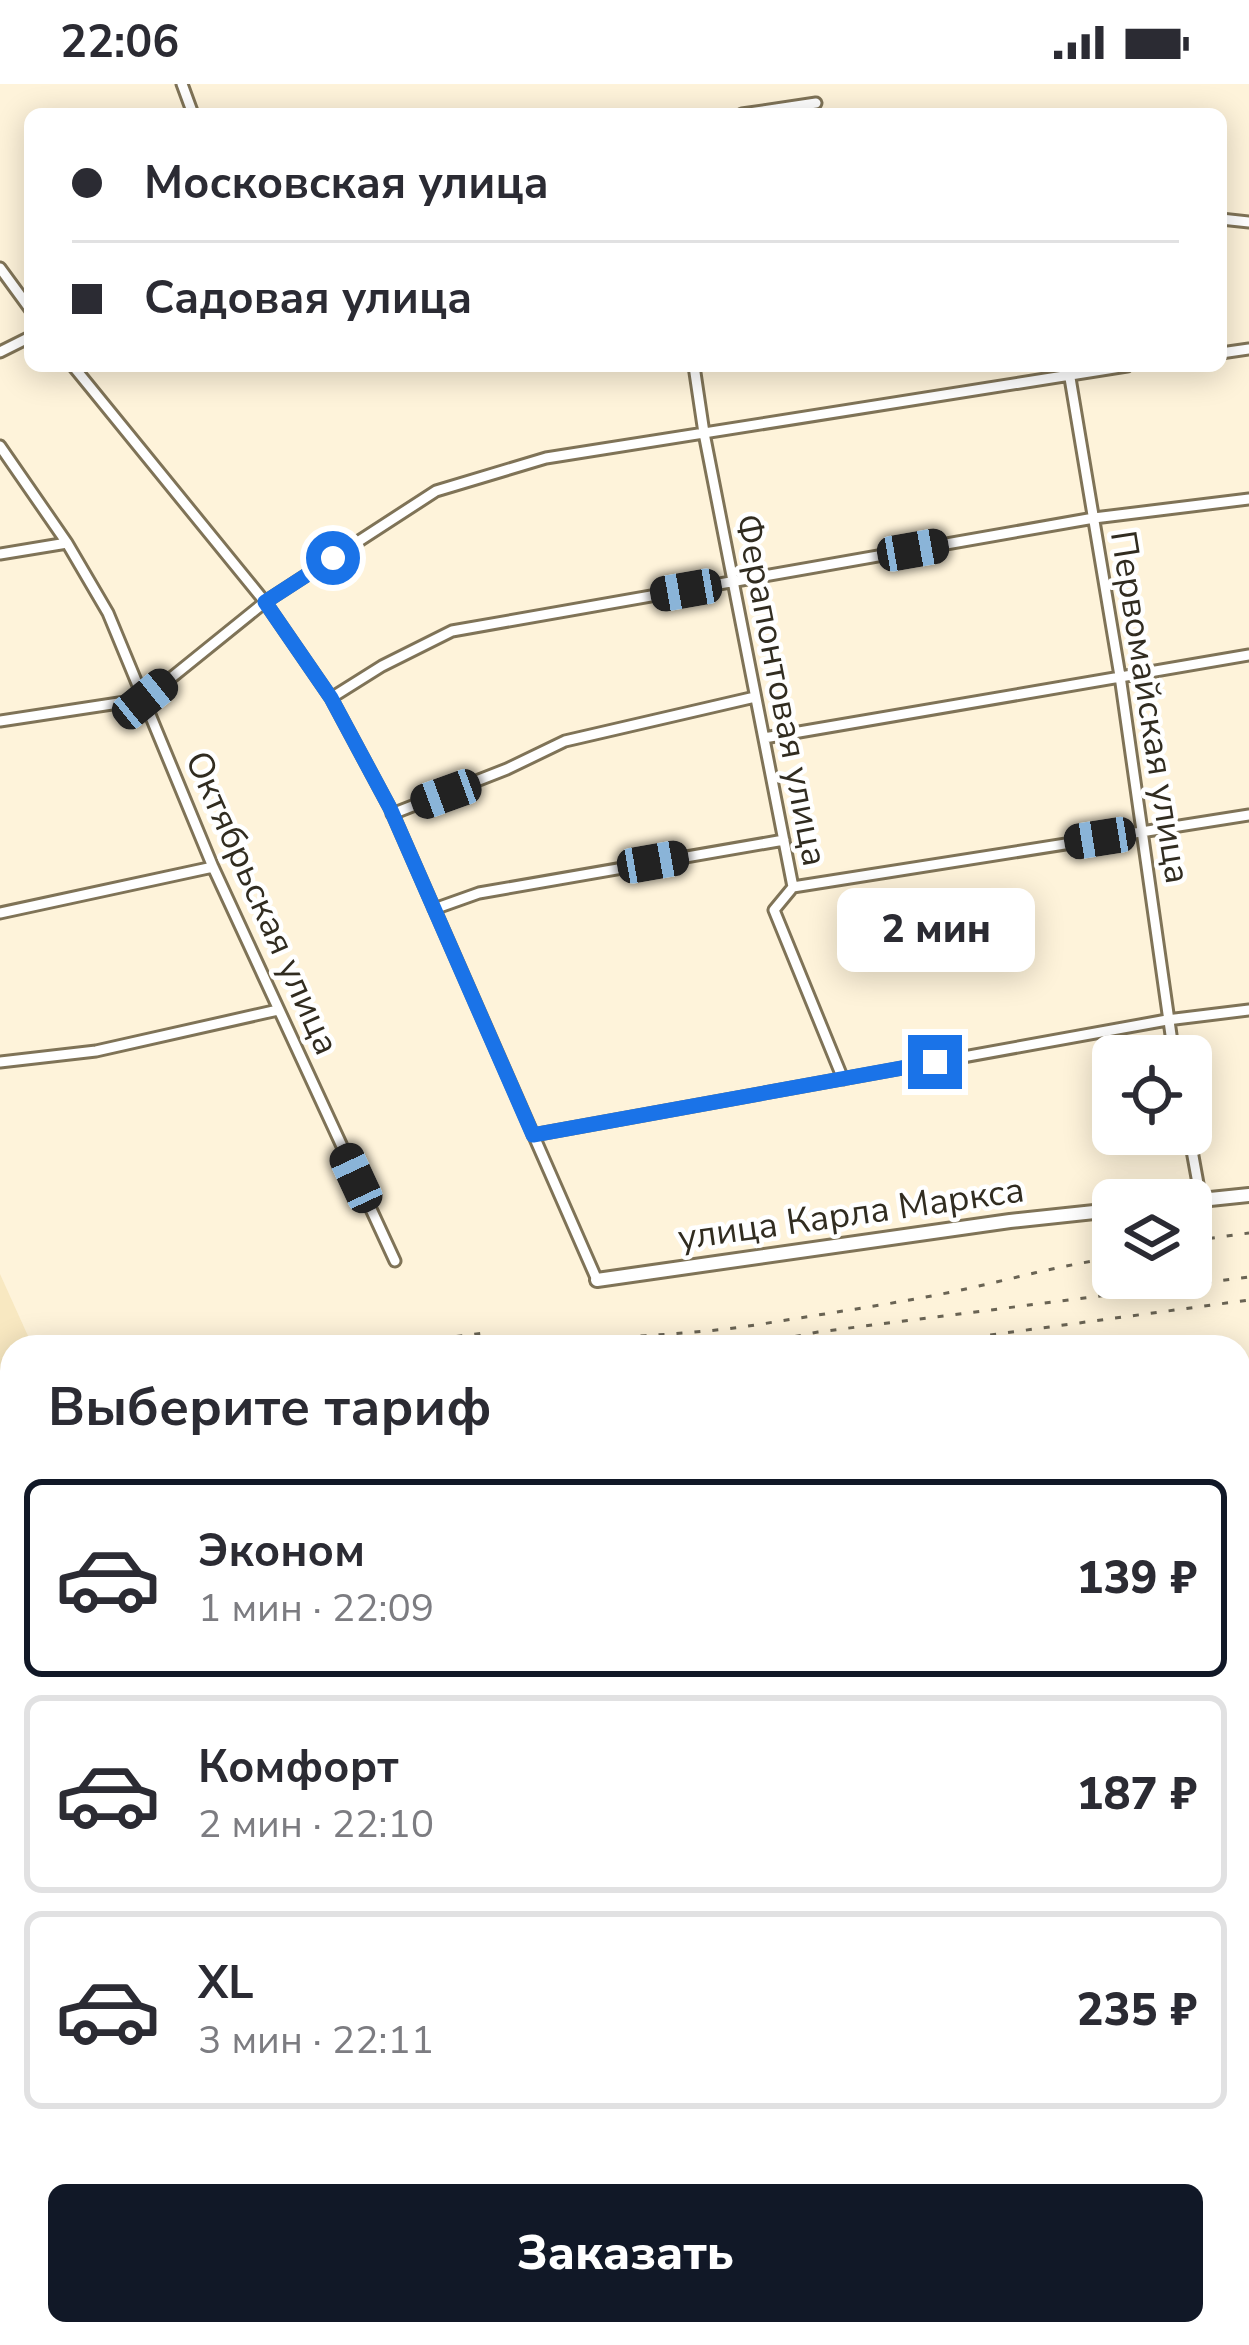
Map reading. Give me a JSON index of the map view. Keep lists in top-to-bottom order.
{
  "streets": {
    "street": [
      "Ферапонтовая улица",
      "Первомайская улица",
      "Октябрьская улица",
      "улица Карла Маркса"
    ]
  },
  "page": {
    "status": "22:06",
    "banner": ["Московская улица", "Садовая улица"],
    "bubble": "2 мин",
    "heading": "Выберите тариф",
    "list": [
      {
        "name": "Эконом",
        "note": "1 мин · 22:09",
        "value": "139 ₽"
      },
      {
        "name": "Комфорт",
        "note": "2 мин · 22:10",
        "value": "187 ₽"
      },
      {
        "name": "XL",
        "note": "3 мин · 22:11",
        "value": "235 ₽"
      }
    ],
    "buttons": "Заказать"
  }
}
